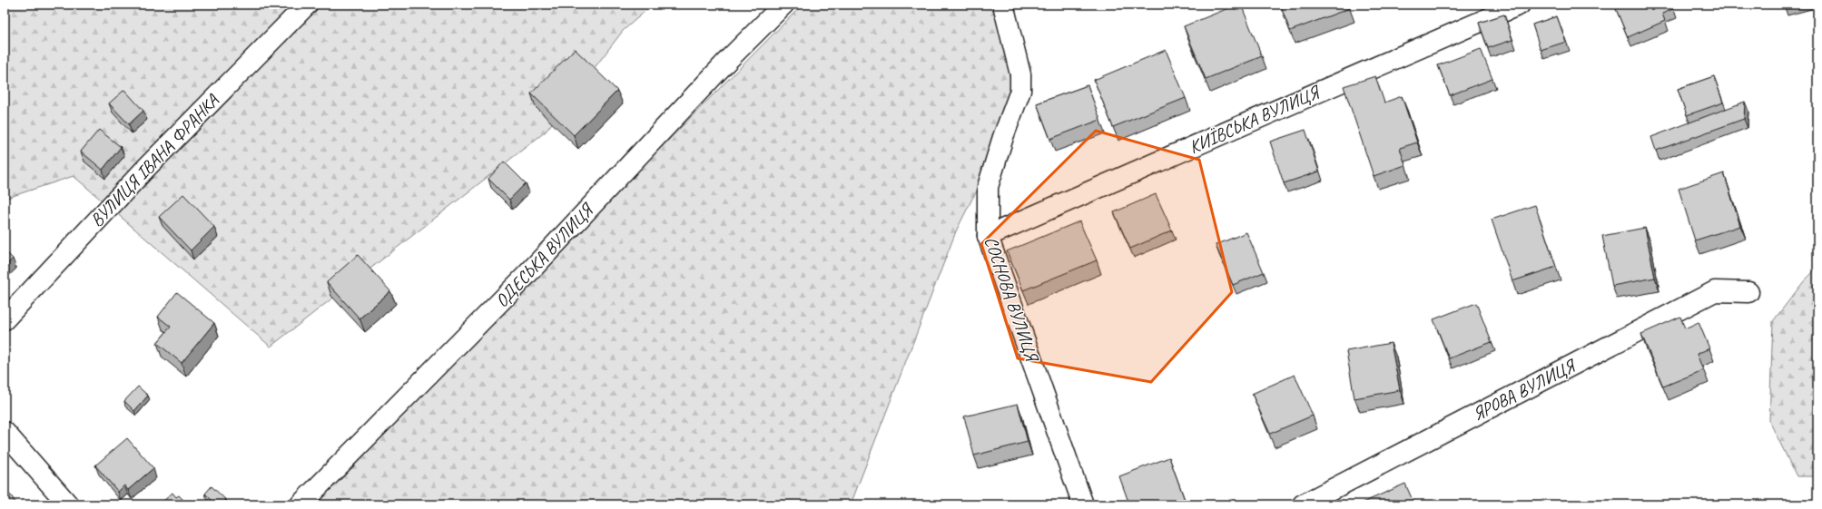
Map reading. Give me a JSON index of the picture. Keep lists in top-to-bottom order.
{
  "streets": {
    "street": [
      "КИЇВСЬКА ВУЛИЦЯ",
      "ВУЛИЦЯ ІВАНА ФРАНКА",
      "ОДЕСЬКА ВУЛИЦЯ",
      "СОСНОВА ВУЛИЦЯ",
      "ЯРОВА ВУЛИЦЯ"
    ]
  },
  "crossings": [
    ["КИЇВСЬКА ВУЛИЦЯ", "СОСНОВА ВУЛИЦЯ"]
  ]
}
